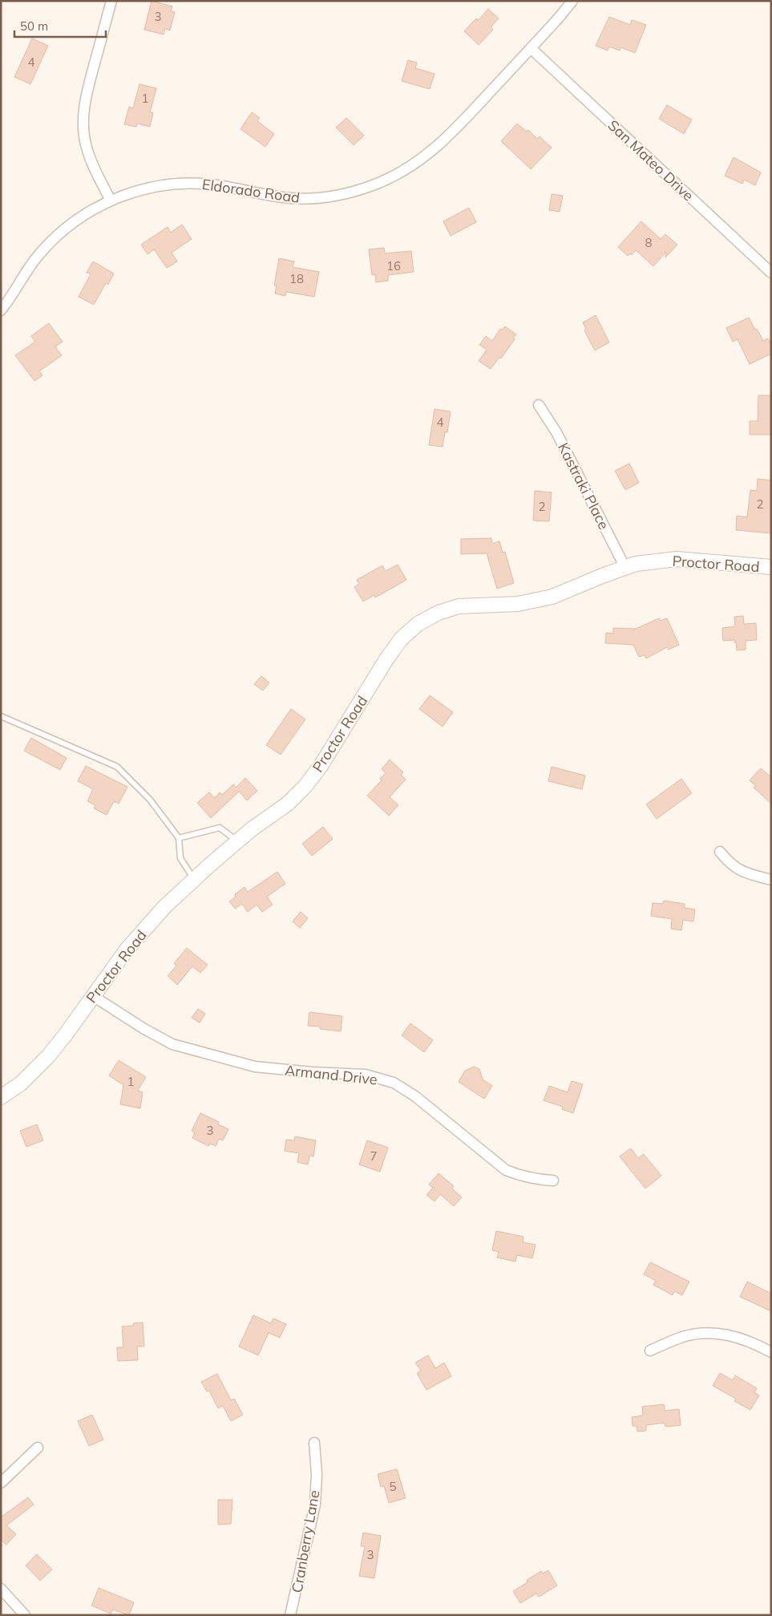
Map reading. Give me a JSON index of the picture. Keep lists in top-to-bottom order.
{
  "streets": {
    "main road": ["Proctor Road"],
    "street": [
      "San Mateo Drive",
      "Eldorado Road",
      "Kastraki Place",
      "Armand Drive",
      "Cranberry Lane"
    ]
  },
  "crossings": [
    ["San Mateo Drive", "Eldorado Road"],
    ["Kastraki Place", "Proctor Road"],
    ["Proctor Road", "Armand Drive"]
  ],
  "house_numbers": [
    "3",
    "4",
    "1",
    "8",
    "16",
    "18",
    "4",
    "2",
    "2",
    "1",
    "3",
    "7",
    "5",
    "3"
  ],
  "scale_bar": "50 m"
}
